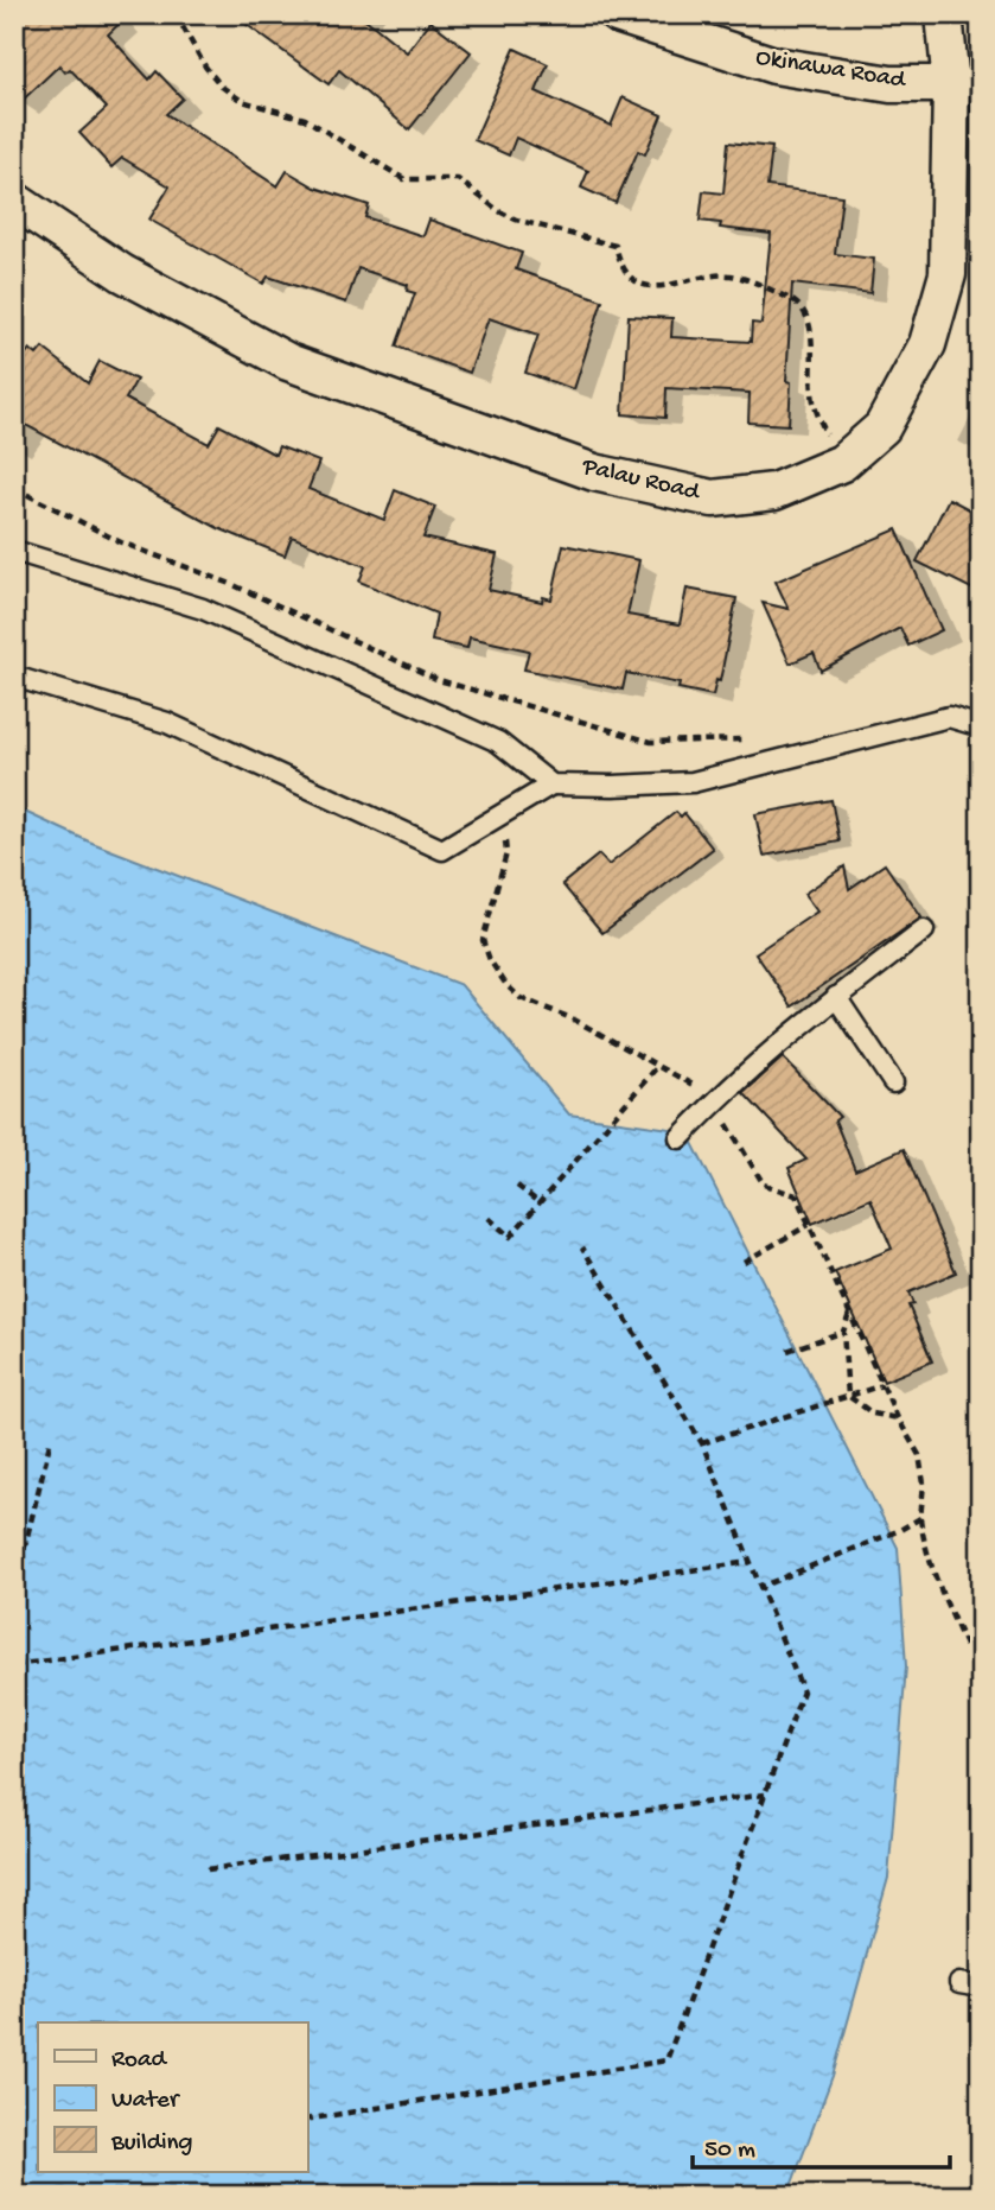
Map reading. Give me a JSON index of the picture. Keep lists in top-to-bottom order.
{
  "streets": {
    "street": ["Okinawa Road", "Palau Road"]
  },
  "crossings": [
    ["Okinawa Road", "Palau Road"]
  ],
  "legend": ["Road", "Water", "Building"],
  "scale_bar": "50 m"
}
